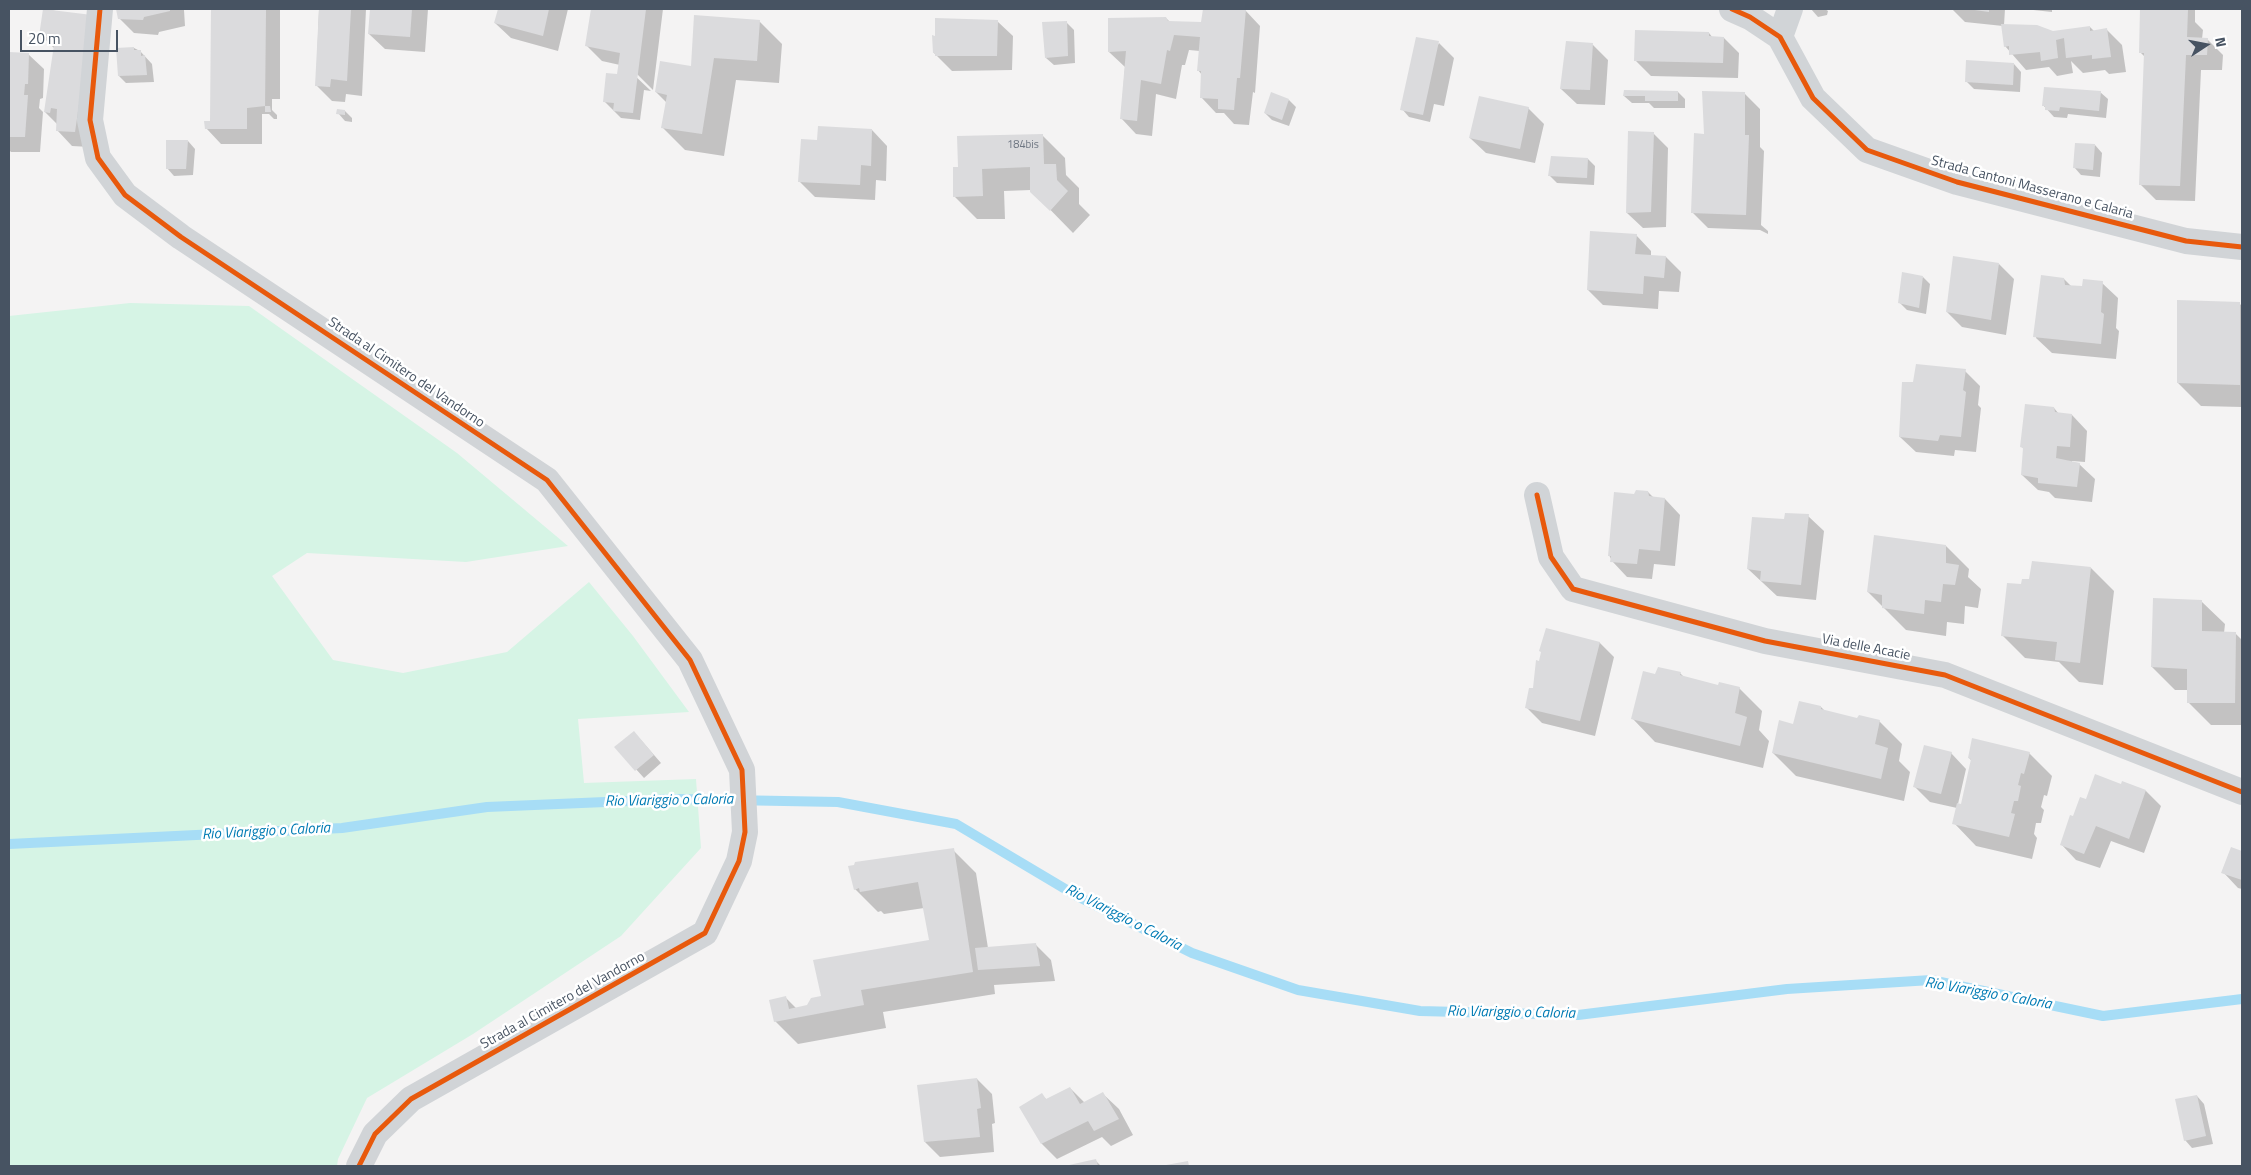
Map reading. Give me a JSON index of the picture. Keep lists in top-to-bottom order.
{
  "streets": {
    "street": ["Strada Cantoni Masserano e Calaria", "Strada al Cimitero del Vandorno", "Via delle Acacie"]
  },
  "water": ["Rio Viariggio o Caloria"],
  "house_numbers": ["184bis"],
  "scale_bar": "20 m",
  "north": "right"
}
